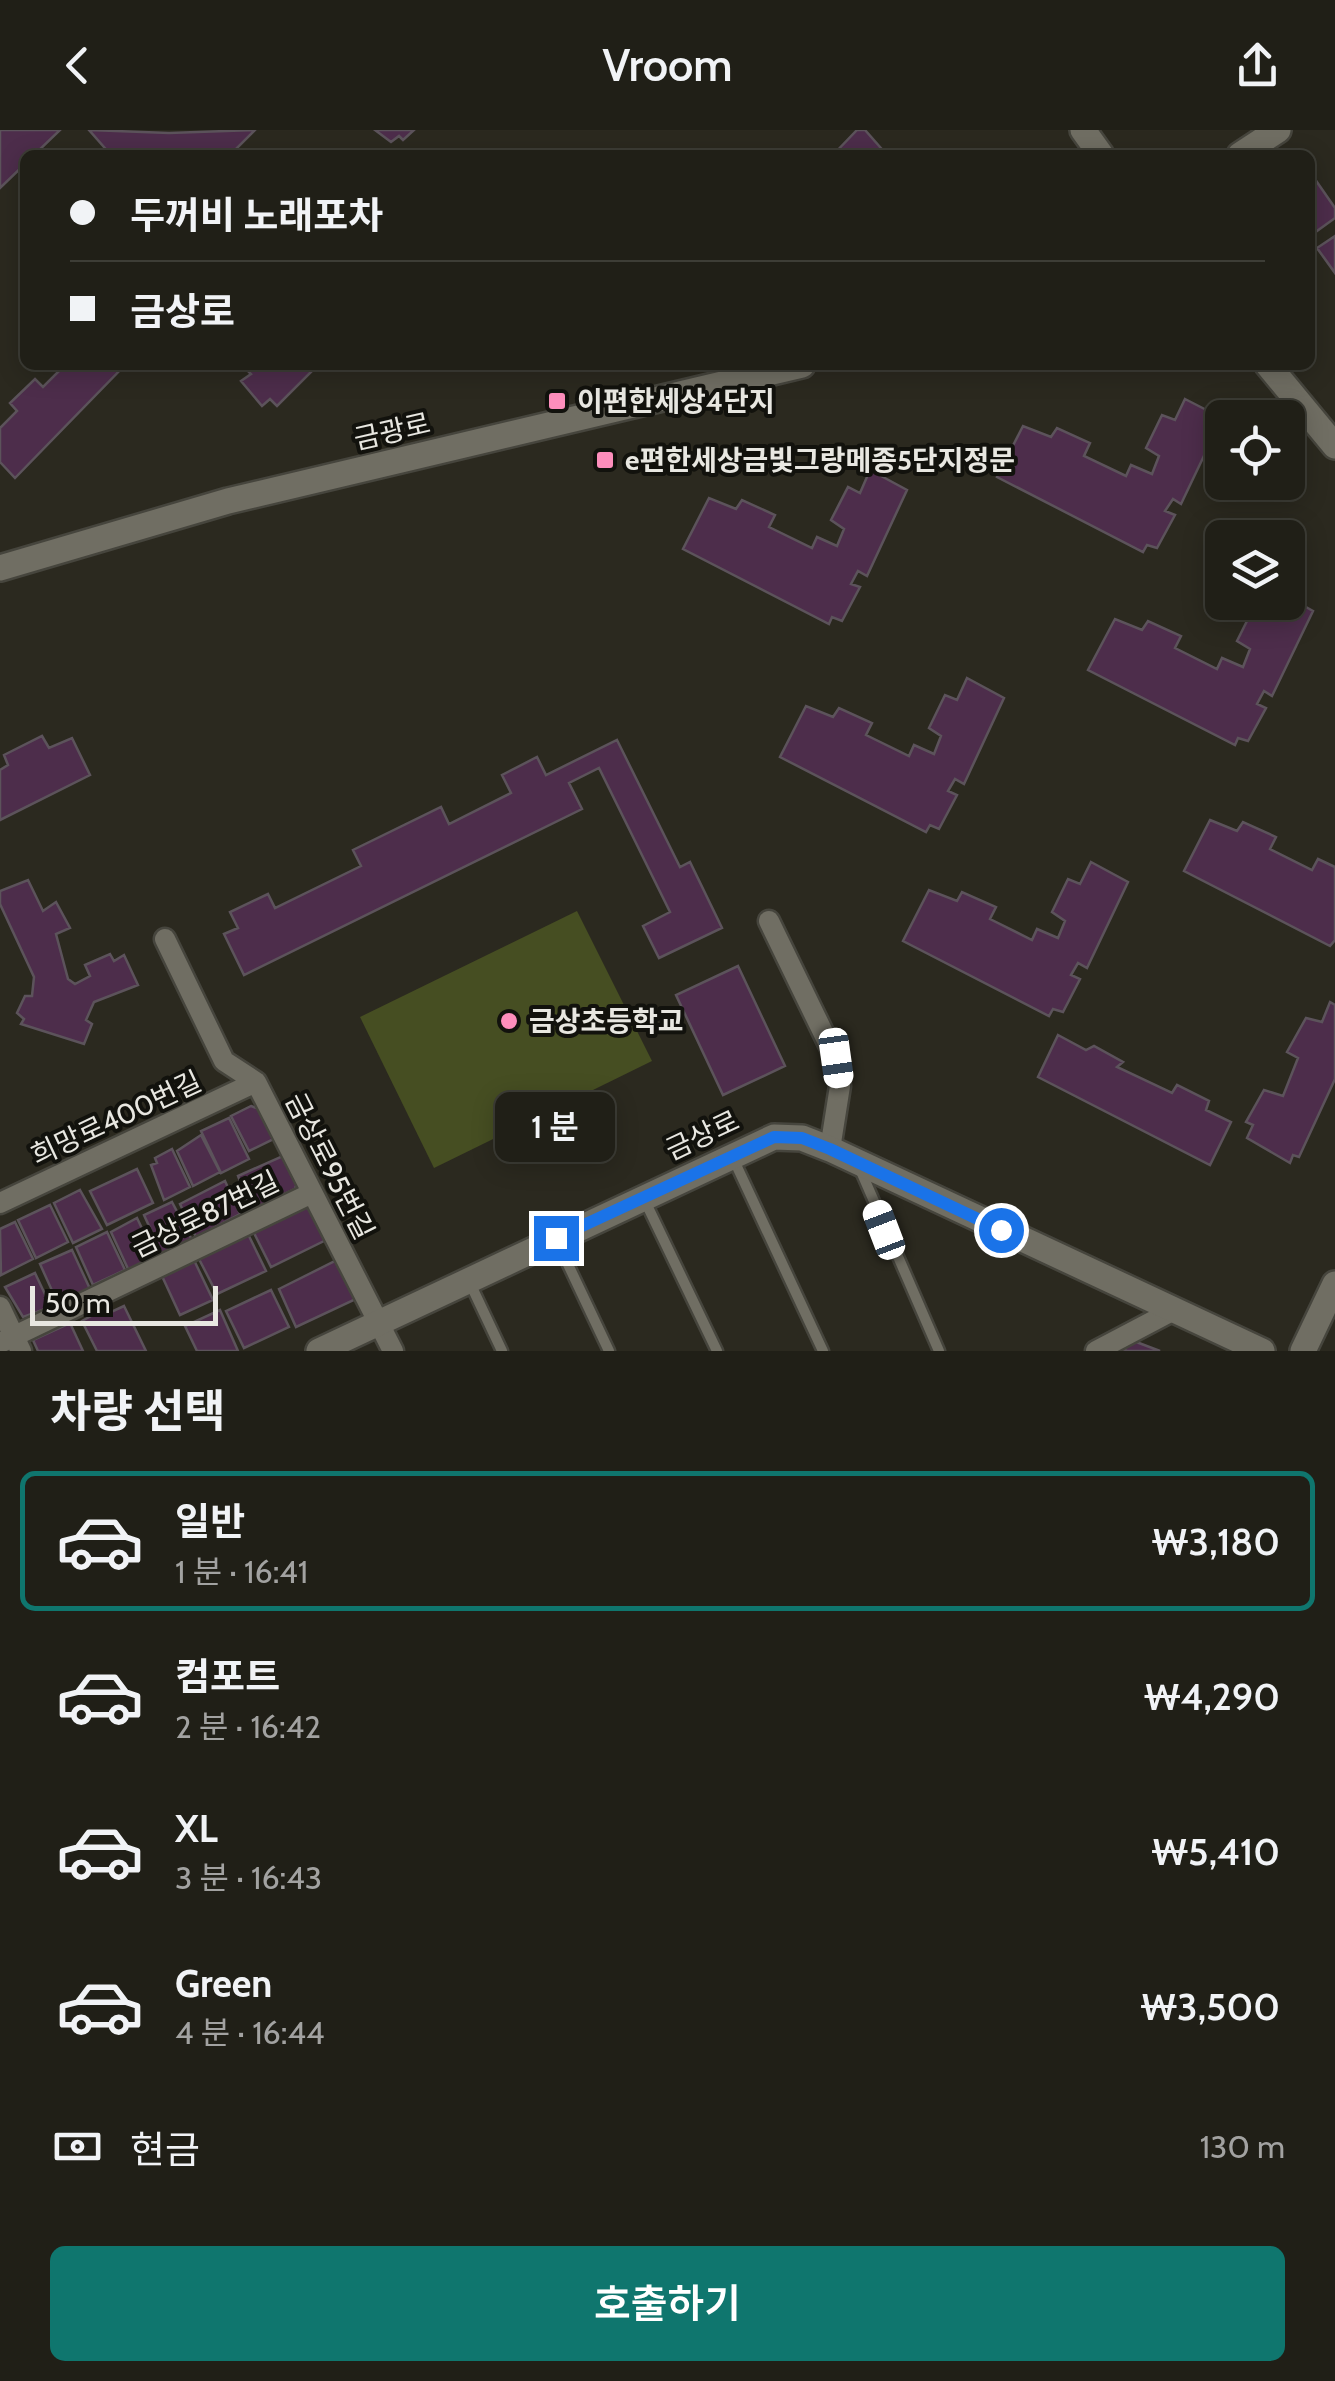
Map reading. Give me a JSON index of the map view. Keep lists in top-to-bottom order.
{
  "streets": {
    "street": [
      "금광로",
      "희망로400번길",
      "금상로",
      "금상로95번길",
      "금상로87번길"
    ]
  },
  "crossings": [
    ["희망로400번길", "금상로95번길"],
    ["금상로", "금상로95번길"],
    ["금상로95번길", "금상로87번길"]
  ],
  "places": {
    "transit": ["이편한세상4단지", "e편한세상금빛그랑메종5단지정문"],
    "other": ["금상초등학교"]
  },
  "scale_bar": "50 m",
  "page": {
    "header": "Vroom",
    "banner": ["두꺼비 노래포차", "금상로"],
    "bubble": "1 분",
    "scale": "50 m",
    "heading": "차량 선택",
    "list": [
      {
        "name": "일반",
        "note": "1 분 · 16:41",
        "value": "₩3,180"
      },
      {
        "name": "컴포트",
        "note": "2 분 · 16:42",
        "value": "₩4,290"
      },
      {
        "name": "XL",
        "note": "3 분 · 16:43",
        "value": "₩5,410"
      },
      {
        "name": "Green",
        "note": "4 분 · 16:44",
        "value": "₩3,500"
      }
    ],
    "pay": ["현금", "130 m"],
    "buttons": "호출하기"
  }
}
